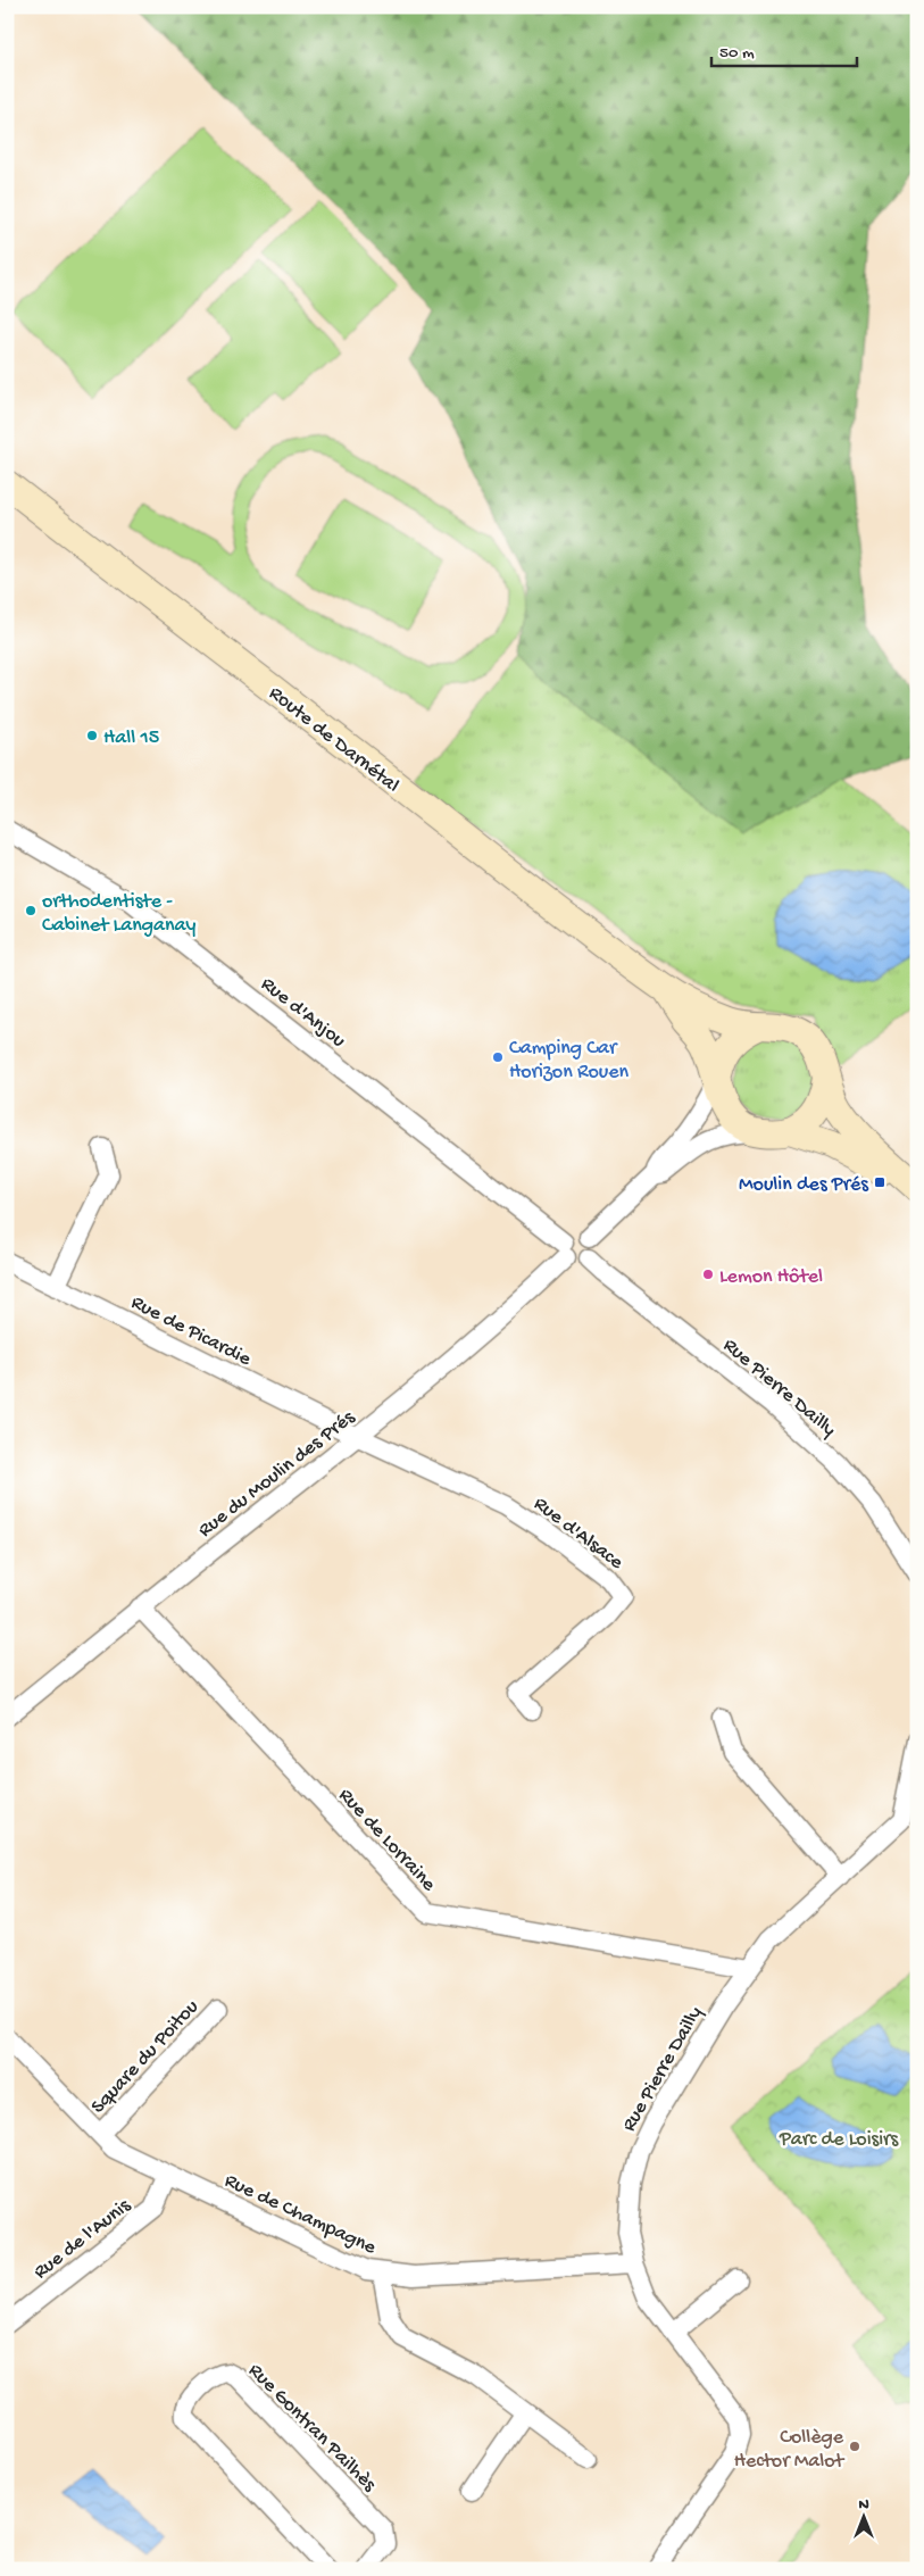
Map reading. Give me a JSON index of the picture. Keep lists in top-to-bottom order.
{
  "streets": {
    "main road": ["Route de Darnétal"],
    "street": [
      "Rue d'Anjou",
      "Rue de Picardie",
      "Rue Pierre Dailly",
      "Rue du Moulin des Prés",
      "Rue d'Alsace",
      "Rue de Lorraine",
      "Square du Poitou",
      "Rue de Champagne",
      "Rue de l'Aunis",
      "Rue Gontran Pailhès"
    ]
  },
  "crossings": [
    ["Rue d'Anjou", "Rue Pierre Dailly"],
    ["Rue d'Anjou", "Rue du Moulin des Prés"],
    ["Rue de Picardie", "Rue du Moulin des Prés"],
    ["Rue de Picardie", "Rue d'Alsace"],
    ["Rue Pierre Dailly", "Rue du Moulin des Prés"],
    ["Rue Pierre Dailly", "Rue de Lorraine"],
    ["Rue Pierre Dailly", "Rue de Champagne"],
    ["Rue du Moulin des Prés", "Rue d'Alsace"],
    ["Rue du Moulin des Prés", "Rue de Lorraine"],
    ["Square du Poitou", "Rue de Champagne"],
    ["Rue de Champagne", "Rue de l'Aunis"]
  ],
  "parks": ["Parc de Loisirs"],
  "places": {
    "other": [
      "Hall 15",
      "orthodentiste - Cabinet Langanay",
      "Camping Car Horizon Rouen",
      "Lemon Hôtel",
      "Collège Hector Malot"
    ],
    "transit": ["Moulin des Prés"]
  },
  "scale_bar": "50 m",
  "north": "top"
}
